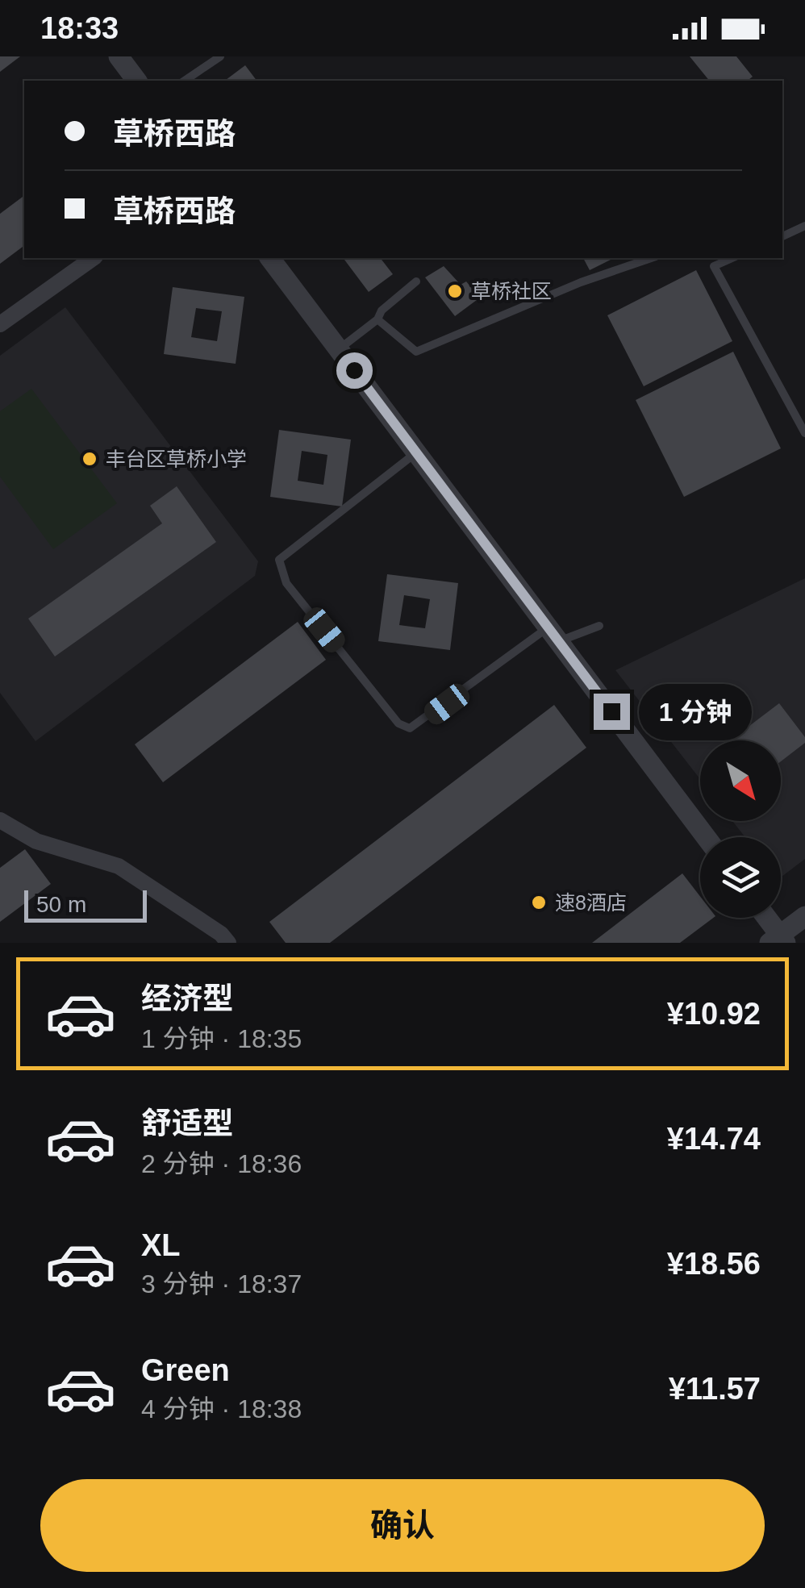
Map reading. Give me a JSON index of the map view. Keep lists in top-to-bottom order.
{
  "places": ["草桥社区", "丰台区草桥小学", "速8酒店"],
  "scale_bar": "50 m",
  "north": "bottom right",
  "page": {
    "status": "18:33",
    "banner": ["草桥西路", "草桥西路"],
    "bubble": "1 分钟",
    "scale": "50 m",
    "list": [
      {
        "name": "经济型",
        "note": "1 分钟 · 18:35",
        "value": "¥10.92"
      },
      {
        "name": "舒适型",
        "note": "2 分钟 · 18:36",
        "value": "¥14.74"
      },
      {
        "name": "XL",
        "note": "3 分钟 · 18:37",
        "value": "¥18.56"
      },
      {
        "name": "Green",
        "note": "4 分钟 · 18:38",
        "value": "¥11.57"
      }
    ],
    "buttons": "确认"
  }
}
